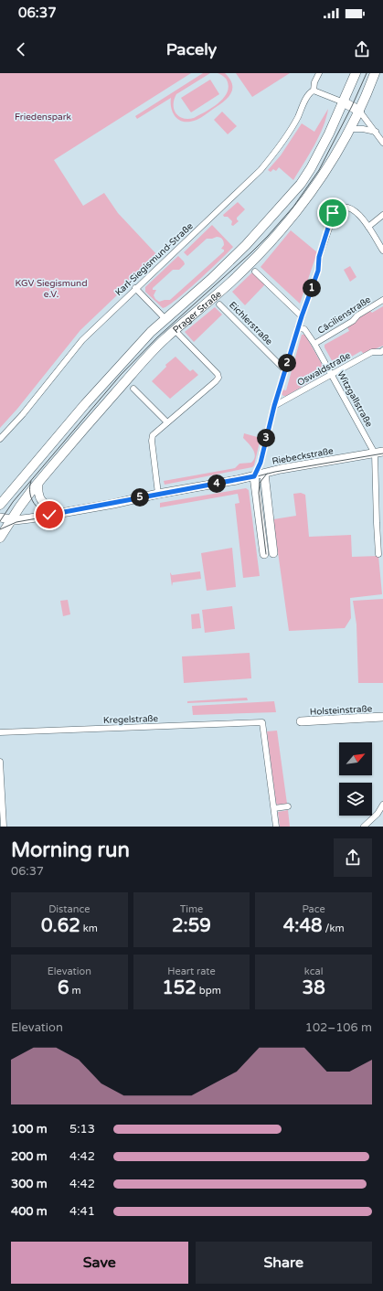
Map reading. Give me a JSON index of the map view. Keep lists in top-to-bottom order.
{
  "streets": {
    "main road": ["Prager Straße", "Riebeckstraße", "Holsteinstraße"],
    "street": [
      "Karl-Siegismund-Straße",
      "Cäcilienstraße",
      "Eichlerstraße",
      "Oswaldstraße",
      "Witzgallstraße",
      "Kregelstraße"
    ]
  },
  "crossings": [
    ["Prager Straße", "Riebeckstraße"],
    ["Cäcilienstraße", "Witzgallstraße"],
    ["Oswaldstraße", "Witzgallstraße"],
    ["Witzgallstraße", "Riebeckstraße"]
  ],
  "parks": ["Friedenspark", "KGV Siegismund e.V."],
  "north": "top right",
  "page": {
    "status": "06:37",
    "header": "Pacely",
    "pins": [
      "1",
      "2",
      "3",
      "4",
      "5"
    ],
    "heading": ["Morning run", "06:37"],
    "stats": [
      ["Distance", "0.62 km"],
      ["Time", "2:59"],
      ["Pace", "4:48 /km"],
      ["Elevation", "6 m"],
      ["Heart rate", "152 bpm"],
      ["kcal", "38"]
    ],
    "chart": ["Elevation", "102–106 m"],
    "list": [
      {
        "name": "100 m",
        "note": "5:13"
      },
      {
        "name": "200 m",
        "note": "4:42"
      },
      {
        "name": "300 m",
        "note": "4:42"
      },
      {
        "name": "400 m",
        "note": "4:41"
      }
    ],
    "buttons": ["Save", "Share"]
  }
}
